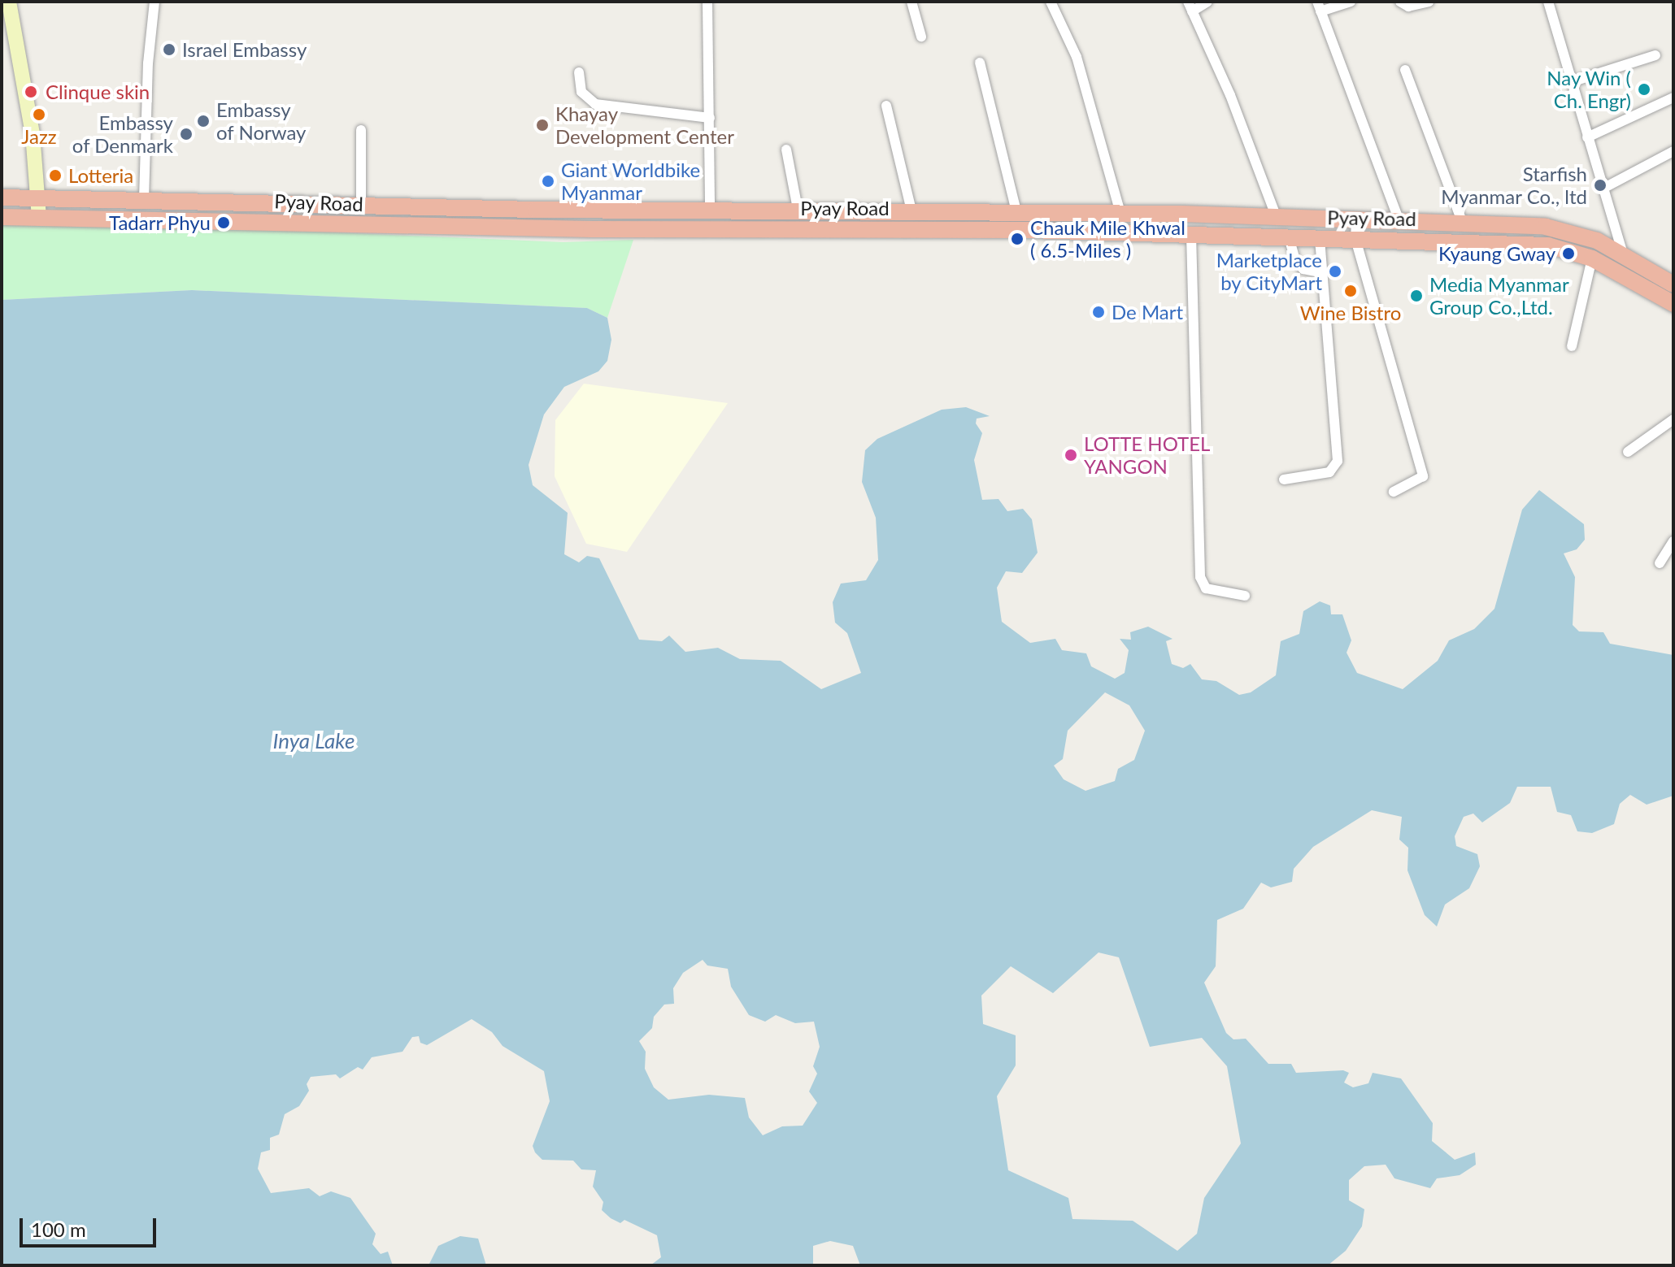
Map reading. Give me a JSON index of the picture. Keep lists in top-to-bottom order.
{
  "streets": {
    "highway": ["Pyay Road"]
  },
  "water": ["Inya Lake"],
  "places": [
    "Israel Embassy",
    "Nay Win ( Ch. Engr)",
    "Clinque skin",
    "Jazz",
    "Embassy of Norway",
    "Khayay Development Center",
    "Embassy of Denmark",
    "Lotteria",
    "Giant Worldbike Myanmar",
    "Starfish Myanmar Co., ltd",
    "Tadarr Phyu",
    "Chauk Mile Khwal ( 6.5-Miles )",
    "Kyaung Gway",
    "Marketplace by CityMart",
    "Wine Bistro",
    "Media Myanmar Group Co.,Ltd.",
    "De Mart",
    "LOTTE HOTEL YANGON"
  ],
  "scale_bar": "100 m"
}
